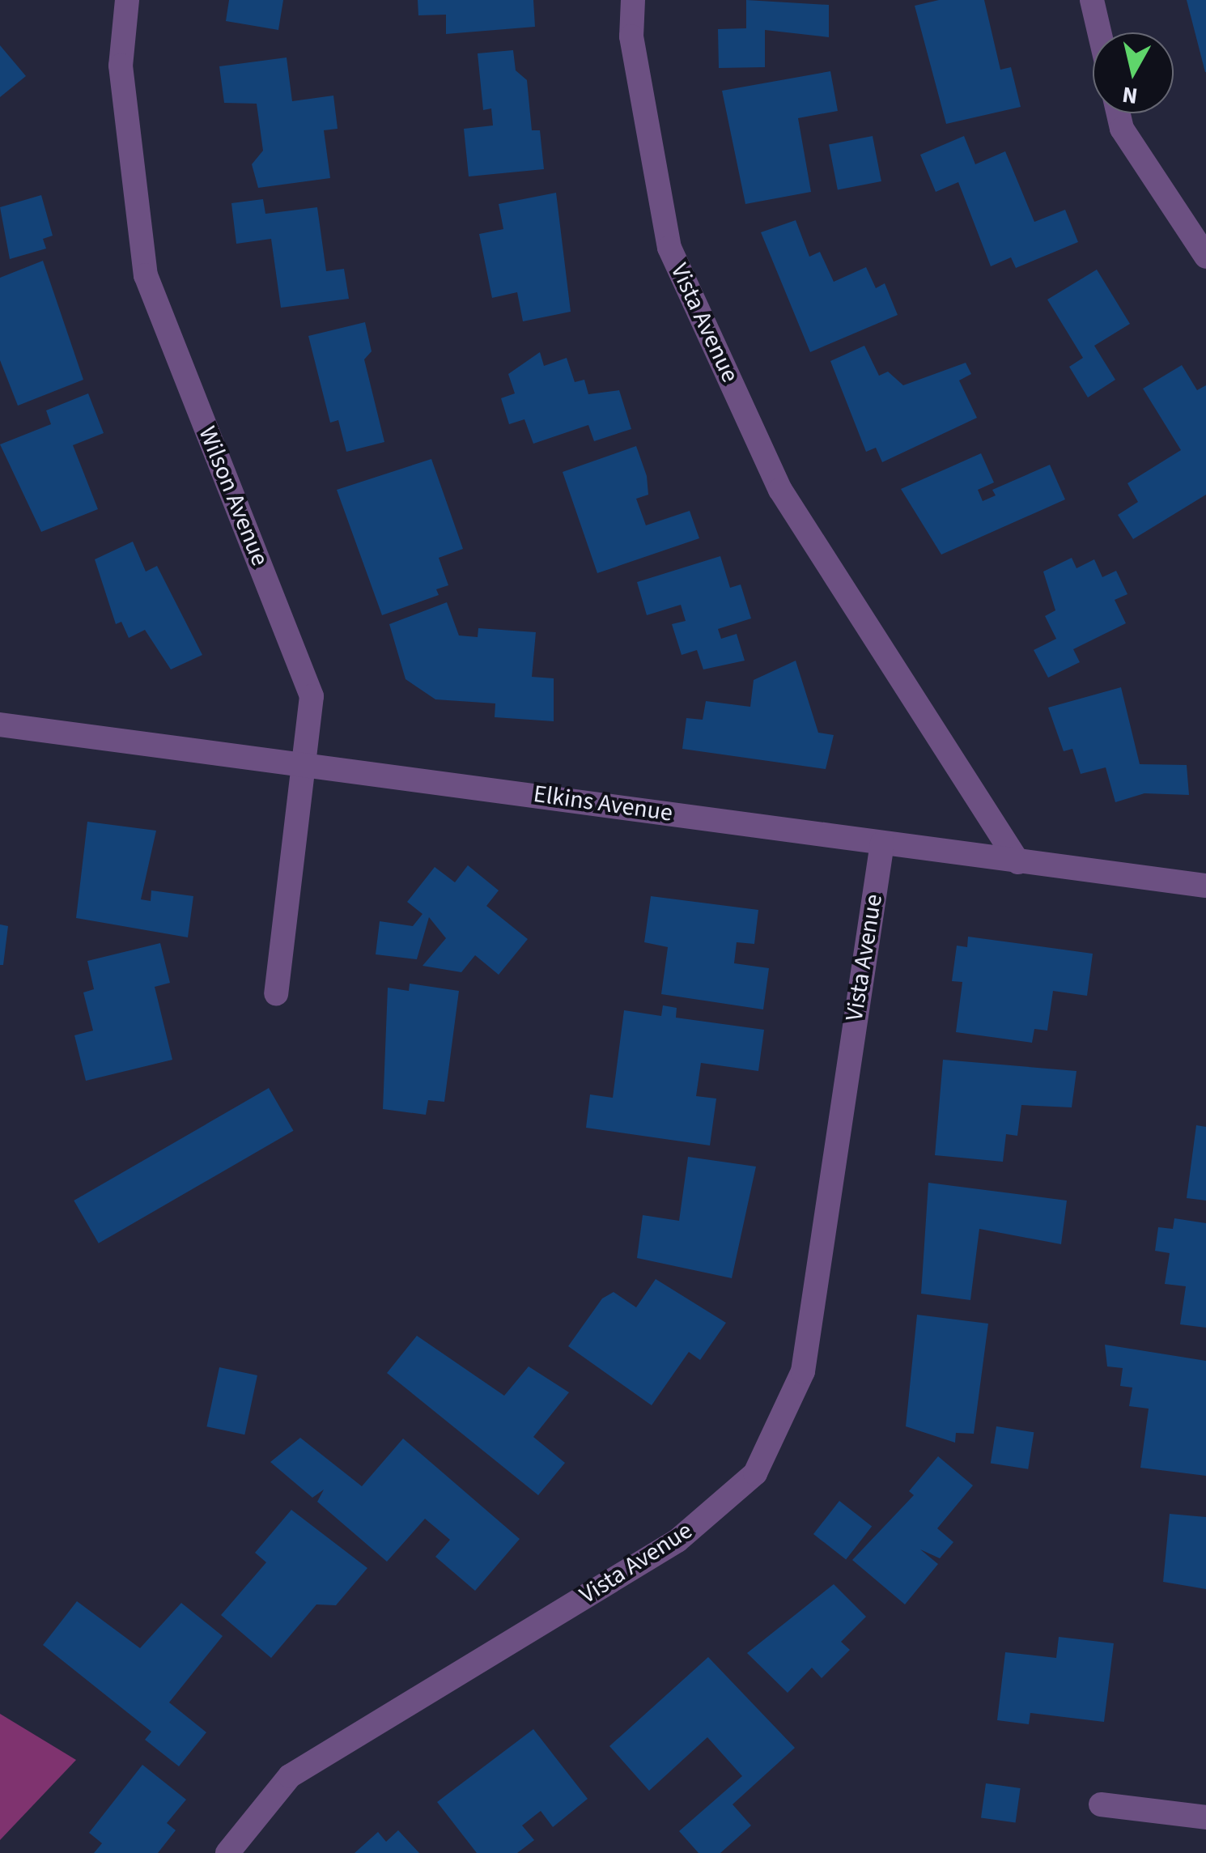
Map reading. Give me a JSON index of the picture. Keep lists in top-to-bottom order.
{
  "streets": {
    "street": ["Vista Avenue", "Wilson Avenue", "Elkins Avenue"]
  },
  "crossings": [
    ["Vista Avenue", "Elkins Avenue"],
    ["Wilson Avenue", "Elkins Avenue"]
  ],
  "north": "bottom"
}
